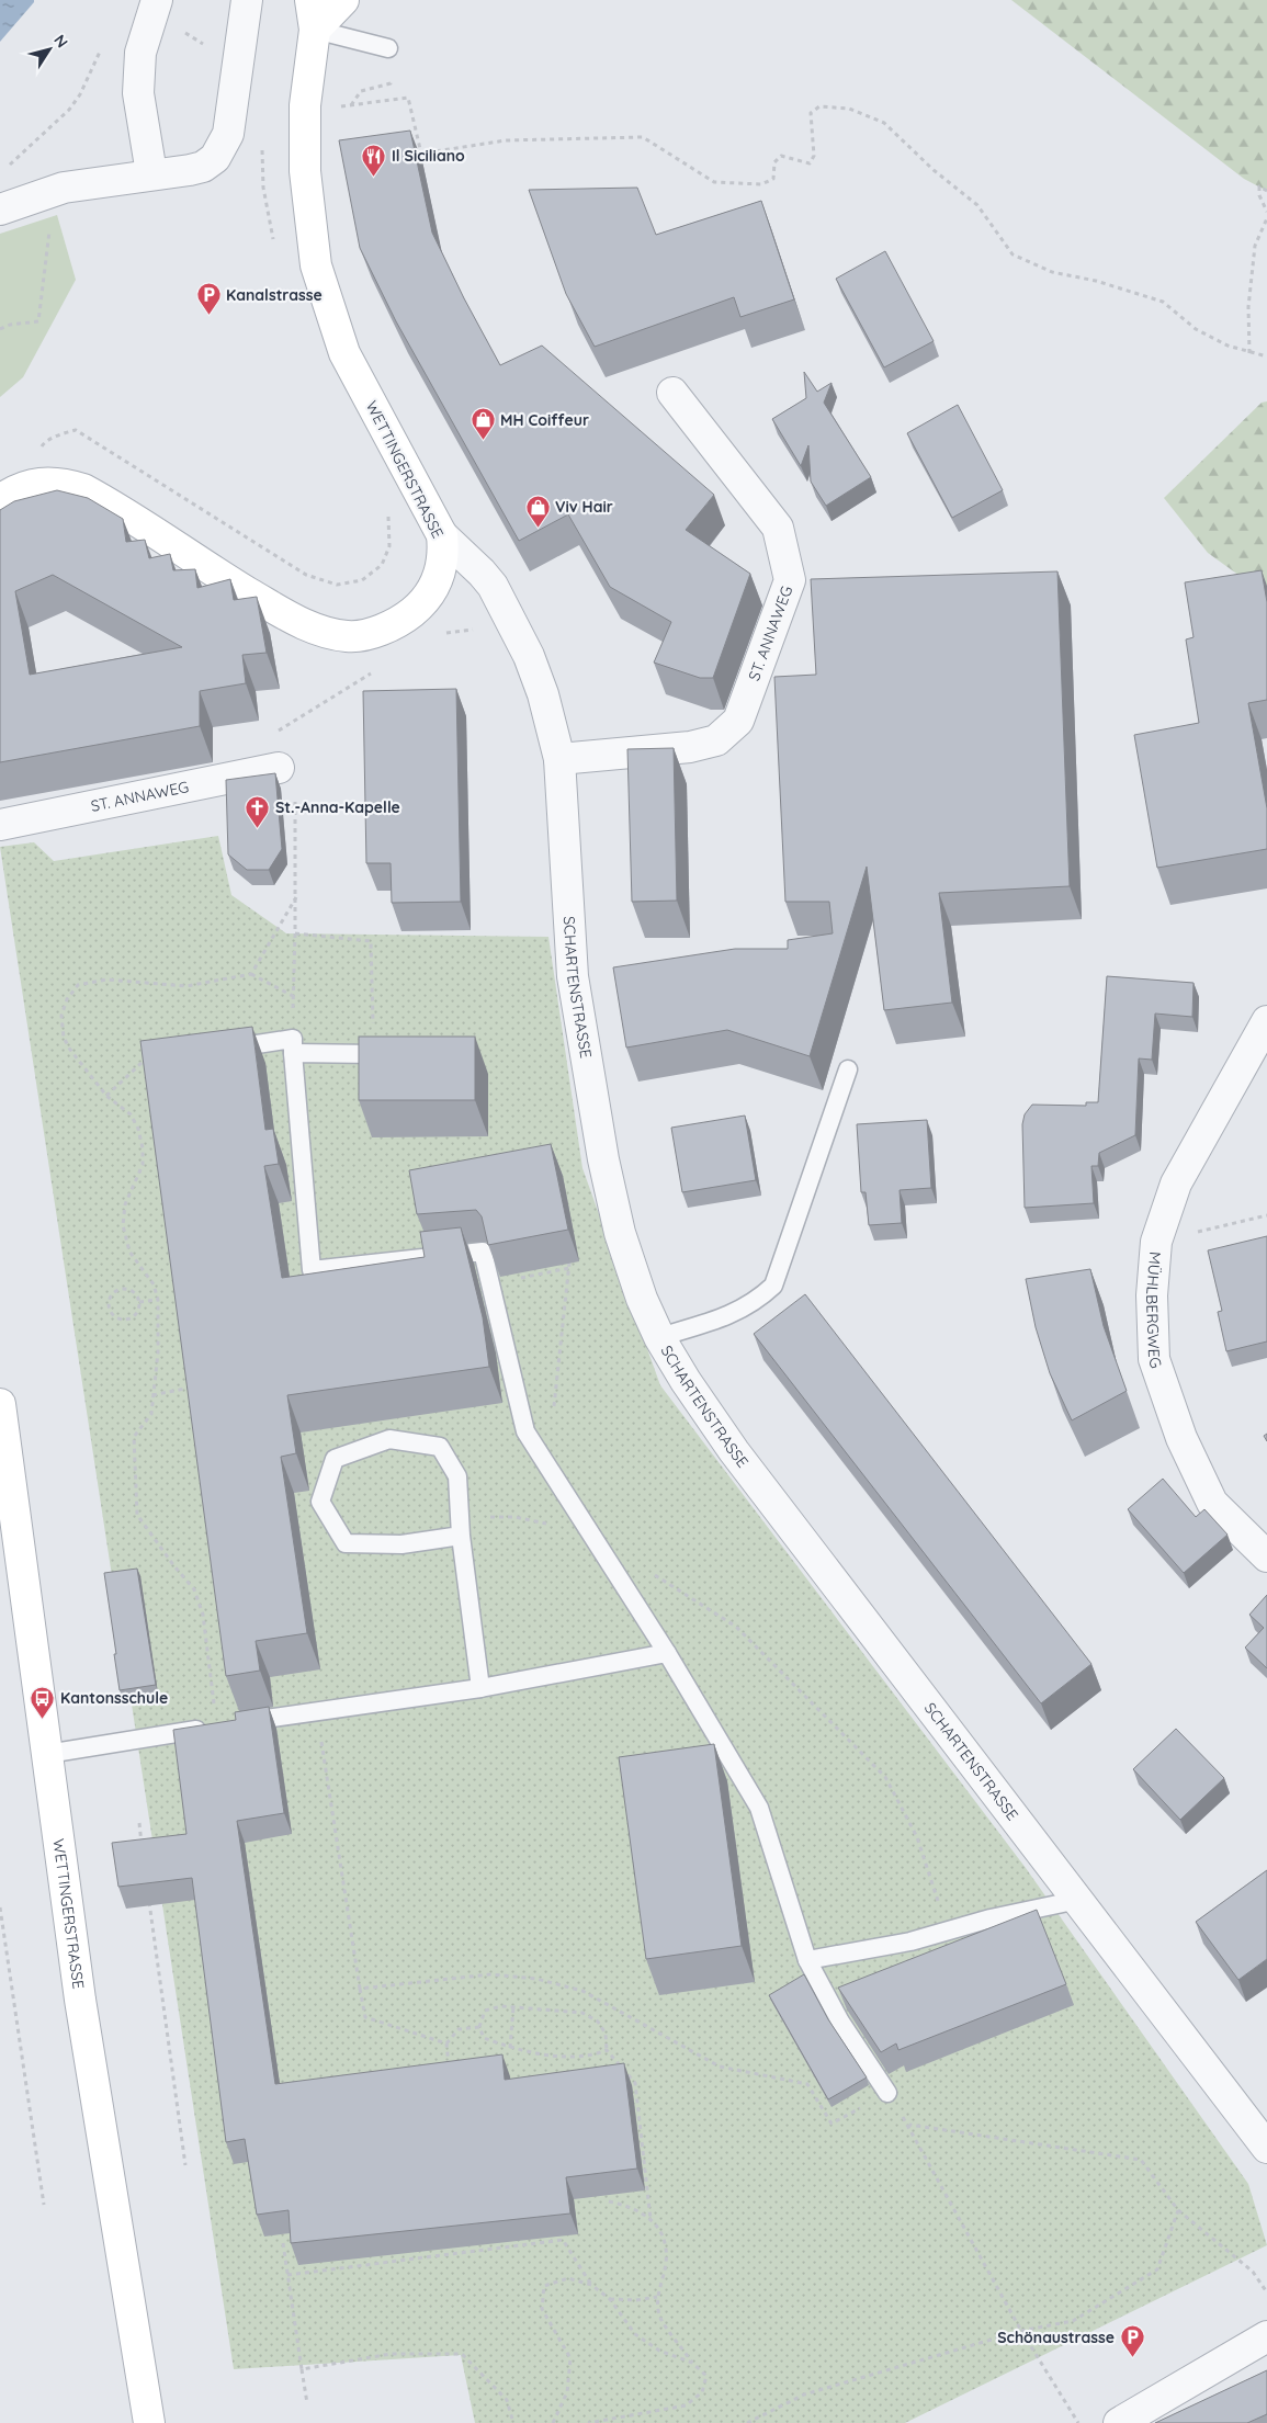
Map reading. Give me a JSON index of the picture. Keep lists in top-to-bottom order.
{
  "streets": {
    "main road": ["WETTINGERSTRASSE"],
    "street": ["ST. ANNAWEG", "SCHARTENSTRASSE", "MÜHLBERGWEG"]
  },
  "crossings": [
    ["WETTINGERSTRASSE", "SCHARTENSTRASSE"],
    ["ST. ANNAWEG", "SCHARTENSTRASSE"]
  ],
  "places": {
    "restaurant": ["Il Siciliano"],
    "parking": ["Kanalstrasse", "Schönaustrasse"],
    "shop": ["MH Coiffeur", "Viv Hair"],
    "church": ["St.-Anna-Kapelle"],
    "bus stop": ["Kantonsschule"]
  },
  "north": "top right"
}
